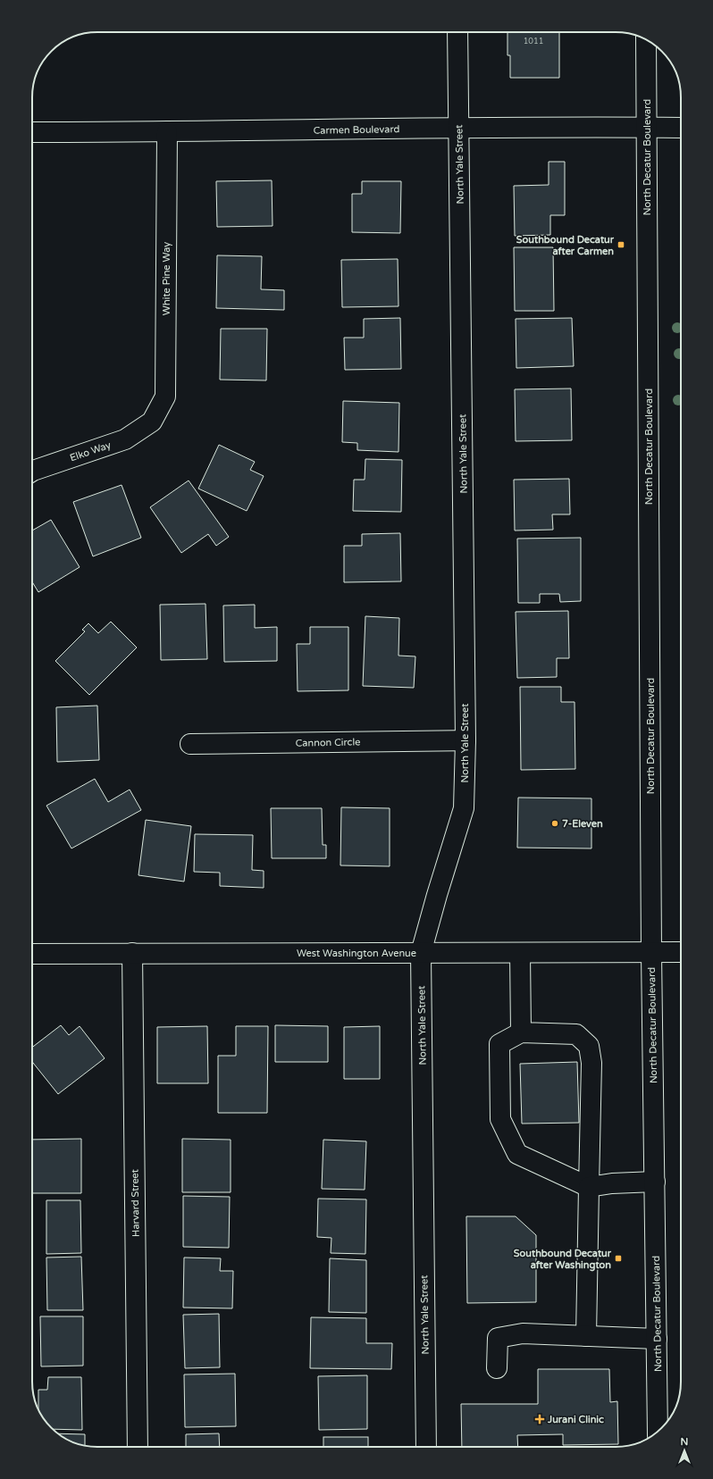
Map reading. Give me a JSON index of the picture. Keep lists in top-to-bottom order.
{
  "streets": {
    "street": [
      "Carmen Boulevard",
      "North Decatur Boulevard",
      "North Yale Street",
      "White Pine Way",
      "Elko Way",
      "Cannon Circle",
      "West Washington Avenue",
      "Harvard Street"
    ]
  },
  "crossings": [
    ["Carmen Boulevard", "North Decatur Boulevard"],
    ["Carmen Boulevard", "North Yale Street"],
    ["Carmen Boulevard", "White Pine Way"],
    ["North Decatur Boulevard", "West Washington Avenue"],
    ["North Yale Street", "Cannon Circle"],
    ["North Yale Street", "West Washington Avenue"],
    ["White Pine Way", "Elko Way"],
    ["West Washington Avenue", "Harvard Street"]
  ],
  "places": {
    "transit": ["Southbound Decatur after Carmen", "Southbound Decatur after Washington"],
    "other": ["7-Eleven"],
    "health": ["Jurani Clinic"]
  },
  "house_numbers": ["1011"],
  "north": "top"
}
